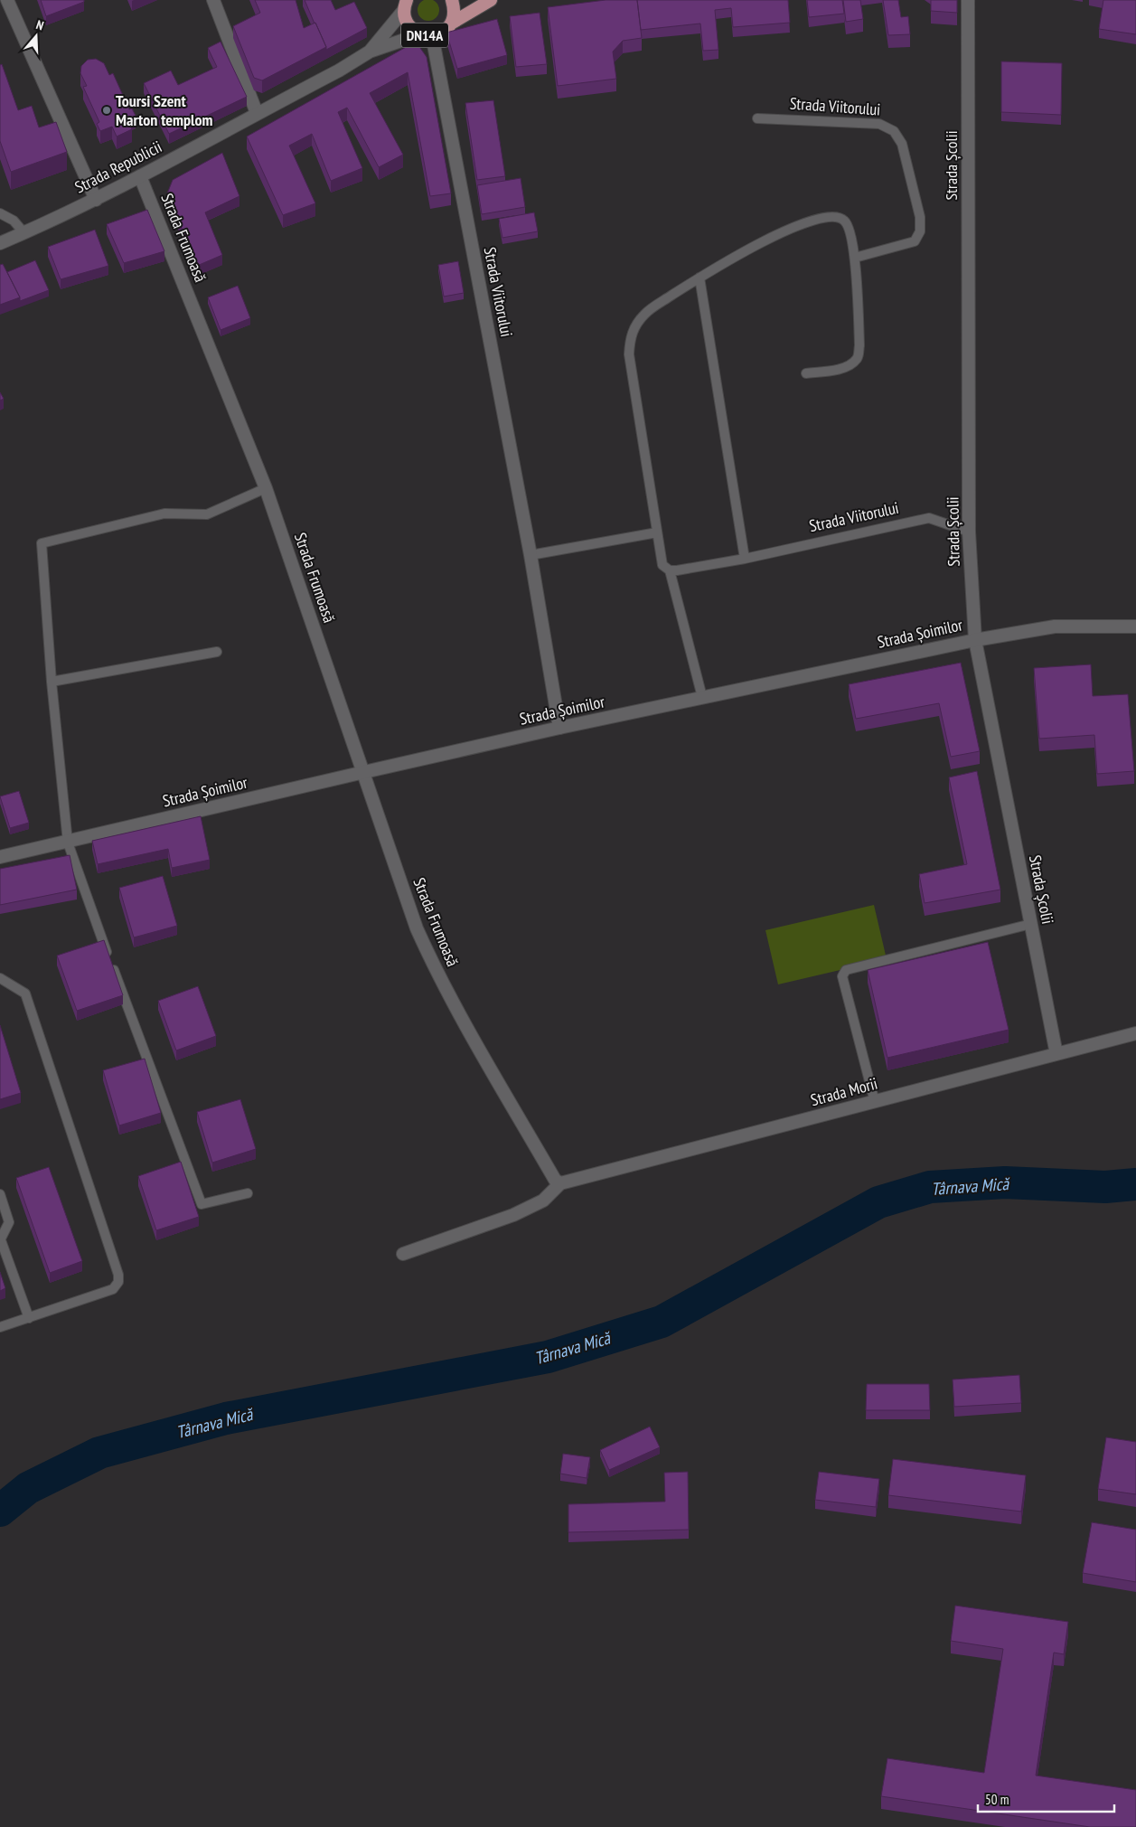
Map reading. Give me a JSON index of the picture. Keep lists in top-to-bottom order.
{
  "streets": {
    "main road": ["DN14A"],
    "street": [
      "Strada Viitorului",
      "Strada Școlii",
      "Strada Republicii",
      "Strada Frumoasă",
      "Strada Șoimilor",
      "Strada Morii"
    ]
  },
  "crossings": [
    ["DN14A", "Strada Viitorului"],
    ["DN14A", "Strada Republicii"],
    ["Strada Viitorului", "Strada Școlii"],
    ["Strada Viitorului", "Strada Republicii"],
    ["Strada Viitorului", "Strada Șoimilor"],
    ["Strada Școlii", "Strada Șoimilor"],
    ["Strada Școlii", "Strada Morii"],
    ["Strada Republicii", "Strada Frumoasă"],
    ["Strada Frumoasă", "Strada Șoimilor"],
    ["Strada Frumoasă", "Strada Morii"]
  ],
  "water": ["Târnava Mică"],
  "places": ["Toursi Szent Marton templom"],
  "scale_bar": "50 m",
  "north": "top"
}
